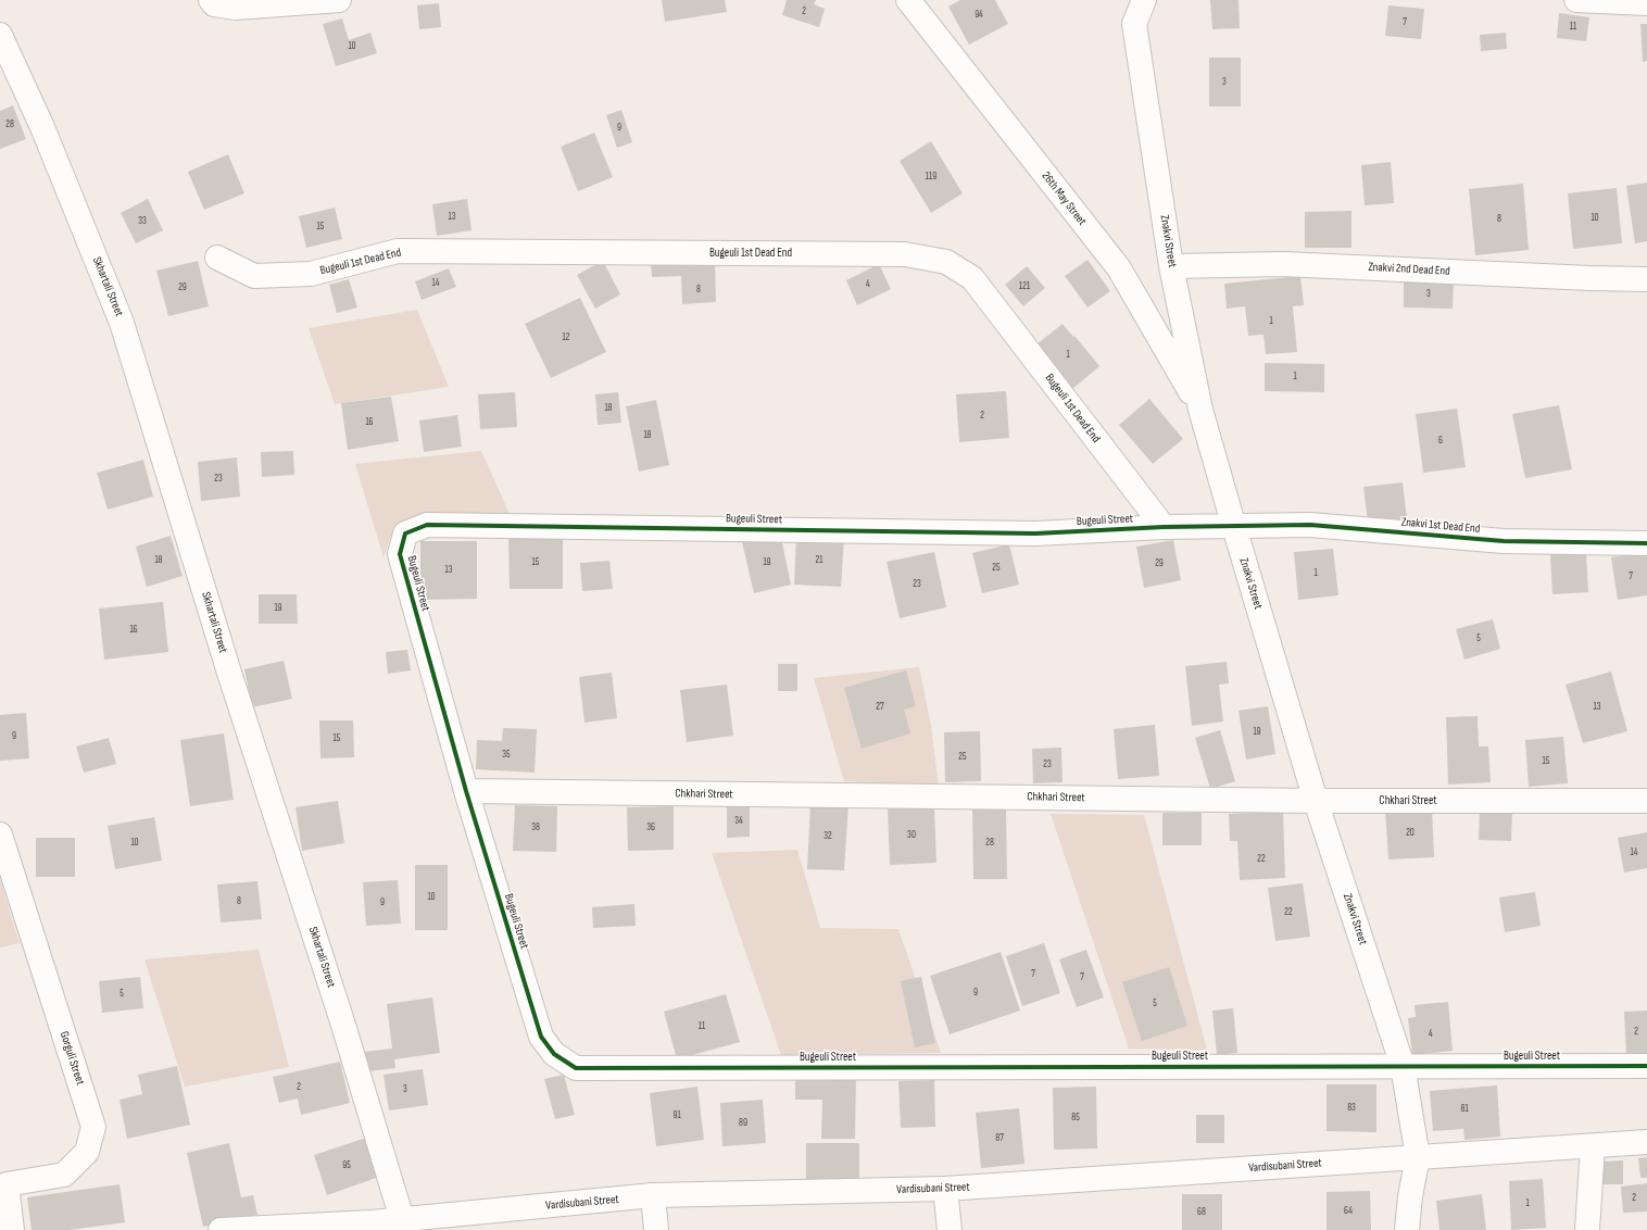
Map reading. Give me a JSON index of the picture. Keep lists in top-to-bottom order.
{
  "streets": {
    "street": [
      "26th May Street",
      "Znakvi Street",
      "Bugeuli 1st Dead End",
      "Znakvi 2nd Dead End",
      "Skhartali Street",
      "Bugeuli Street",
      "Znakvi 1st Dead End",
      "Chkhari Street",
      "Gorguli Street",
      "Vardisubani Street"
    ]
  },
  "crossings": [
    ["26th May Street", "Znakvi Street"],
    ["Znakvi Street", "Znakvi 2nd Dead End"],
    ["Znakvi Street", "Bugeuli Street"],
    ["Znakvi Street", "Znakvi 1st Dead End"],
    ["Znakvi Street", "Chkhari Street"],
    ["Znakvi Street", "Vardisubani Street"],
    ["Bugeuli 1st Dead End", "Bugeuli Street"],
    ["Skhartali Street", "Vardisubani Street"],
    ["Bugeuli Street", "Znakvi 1st Dead End"],
    ["Bugeuli Street", "Chkhari Street"]
  ],
  "house_numbers": [
    "2",
    "94",
    "7",
    "11",
    "10",
    "3",
    "28",
    "9",
    "119",
    "13",
    "10",
    "8",
    "33",
    "15",
    "14",
    "4",
    "121",
    "29",
    "8",
    "3",
    "1",
    "12",
    "1",
    "1",
    "18",
    "2",
    "16",
    "18",
    "6",
    "23",
    "18",
    "21",
    "15",
    "19",
    "29",
    "25",
    "13",
    "1",
    "7",
    "23",
    "19",
    "16",
    "5",
    "27",
    "13",
    "19",
    "9",
    "15",
    "35",
    "25",
    "15",
    "23",
    "34",
    "38",
    "36",
    "20",
    "30",
    "32",
    "10",
    "28",
    "14",
    "22",
    "10",
    "8",
    "9",
    "22",
    "7",
    "7",
    "9",
    "5",
    "5",
    "11",
    "2",
    "4",
    "2",
    "3",
    "83",
    "81",
    "91",
    "85",
    "89",
    "87",
    "95",
    "2",
    "1",
    "64",
    "68"
  ]
}
